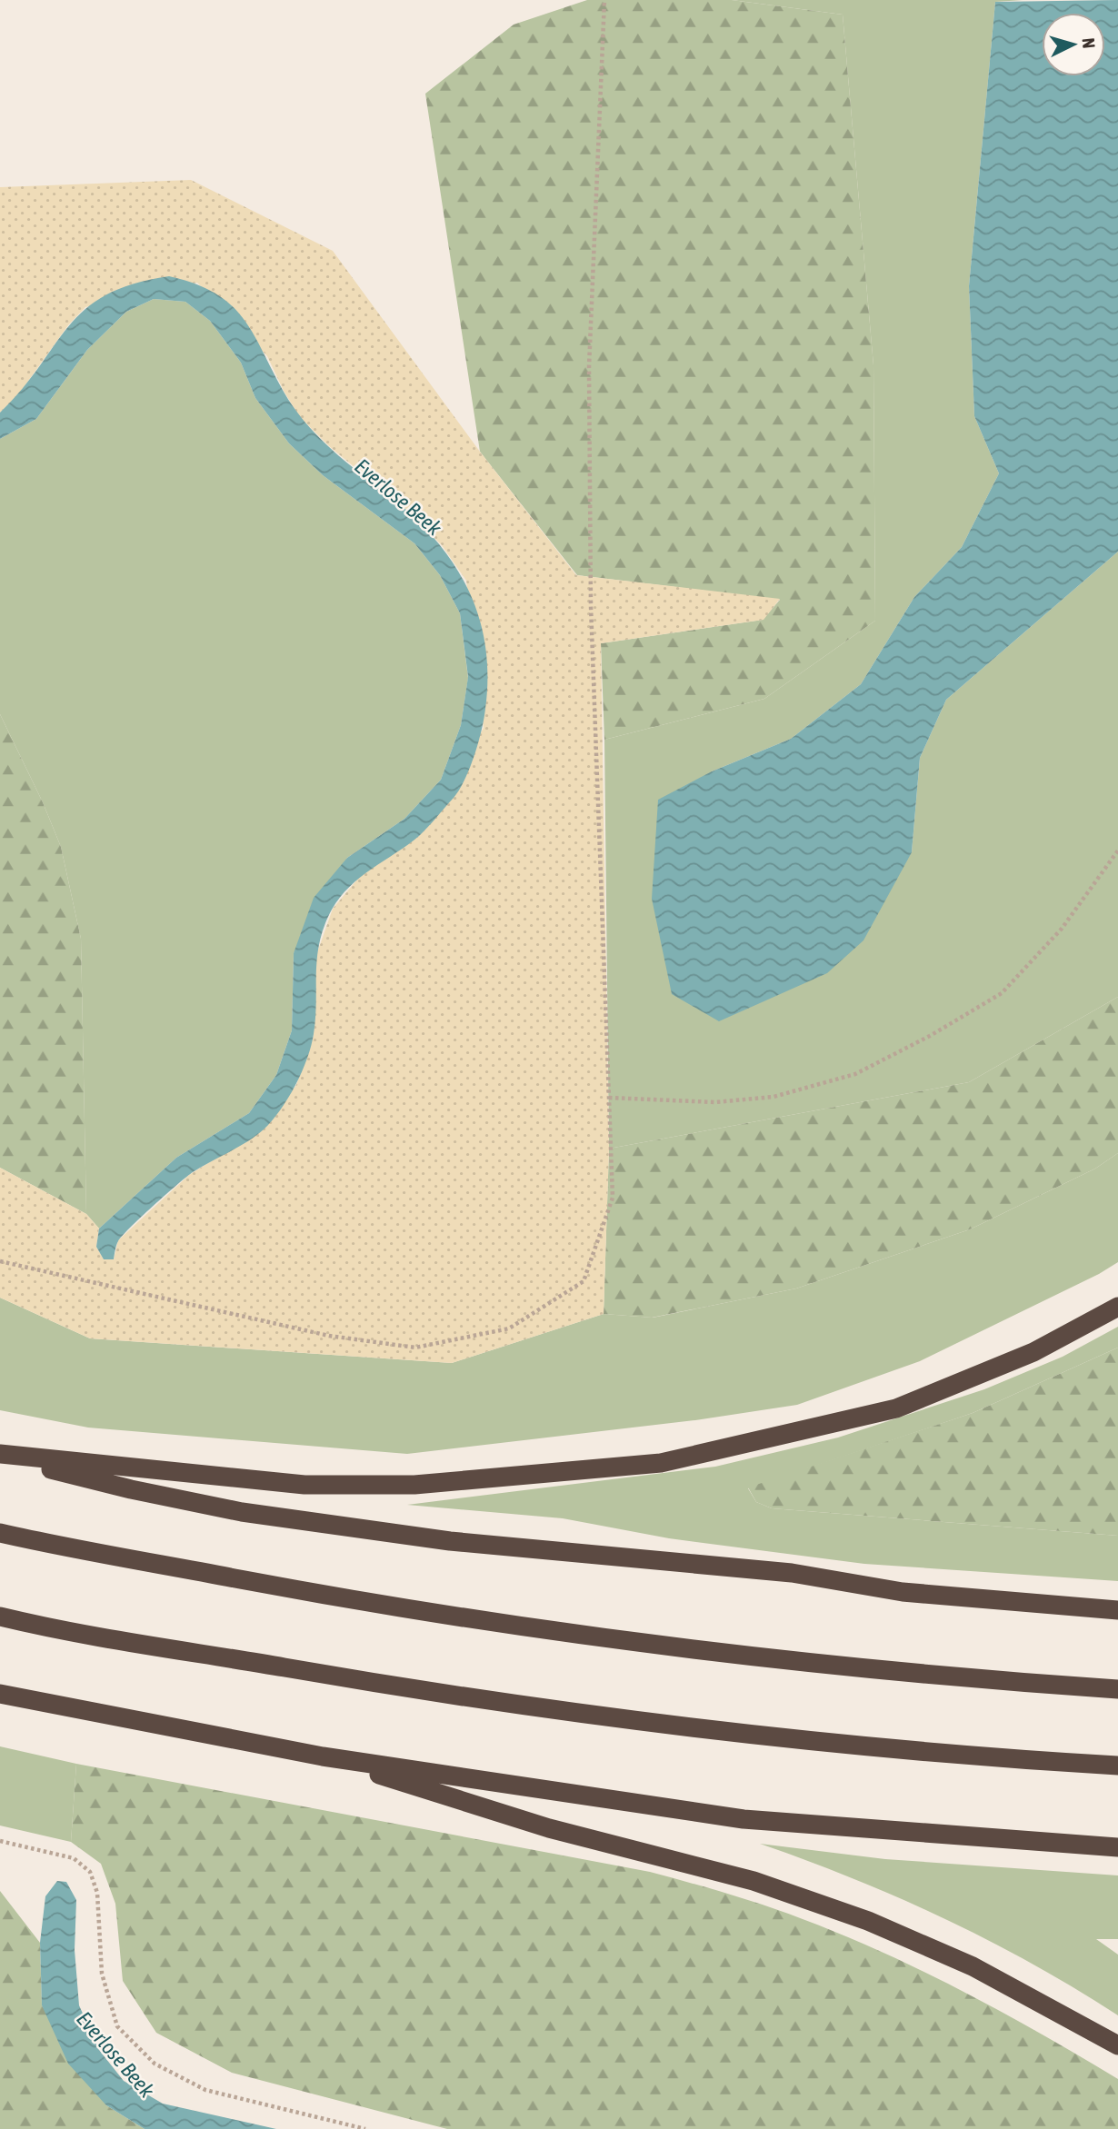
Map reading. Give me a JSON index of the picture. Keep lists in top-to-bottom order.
{
  "water": ["Everlose Beek"],
  "north": "right"
}
